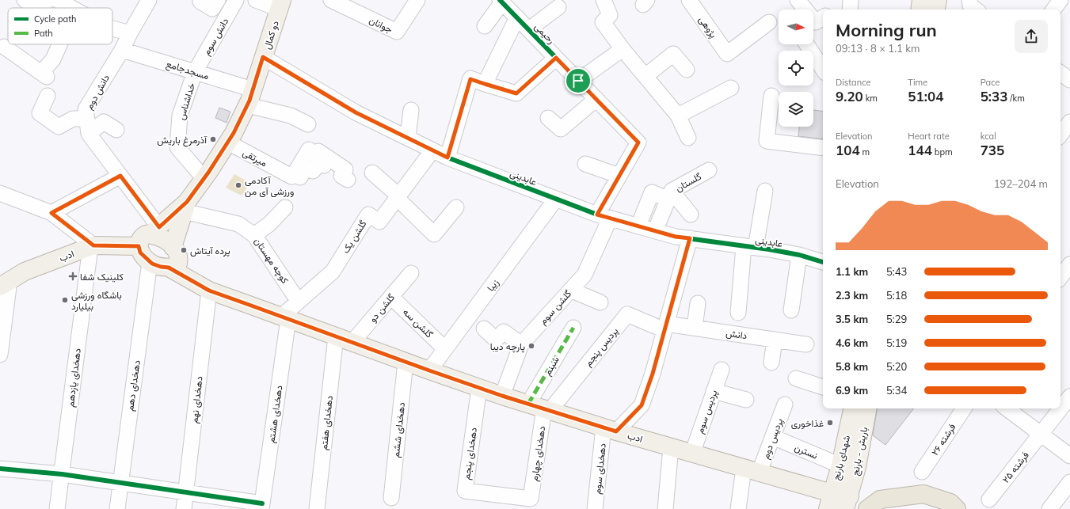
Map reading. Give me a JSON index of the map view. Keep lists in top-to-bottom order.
{
  "streets": {
    "main road": [
      "دو کمال",
      "ادب",
      "باریش - بارنج",
      "شهدای بارنج"
    ],
    "street": [
      "جوانان",
      "پژوهی",
      "رحیمی",
      "دانش سوم",
      "مسجدجامع",
      "دانش دوم",
      "خداشناس",
      "میرتقی",
      "عابدینی",
      "گلستان",
      "گلشن یک",
      "کوچه مهستان",
      "زیبا",
      "گلشن سوم",
      "گلشن دو",
      "گلشن سه",
      "دانش",
      "پردیس پنجم",
      "شبنم",
      "دهخدای یازدهم",
      "دهخدای دهم",
      "دهخدای نهم",
      "پردیس سوم",
      "دهخدای هشتم",
      "دهخدای هفتم",
      "دهخدای ششم",
      "پردیس دوم",
      "۲۶ فرشته",
      "نسترن",
      "دهخدای پنجم",
      "دهخدای چهارم",
      "۲۵ فرشته",
      "دهخدای سوم"
    ]
  },
  "crossings": [
    ["رحیمی", "عابدینی"],
    ["رحیمی", "گلشن سوم"],
    ["دو کمال", "مسجدجامع"],
    ["دو کمال", "خداشناس"],
    ["دو کمال", "میرتقی"],
    ["دو کمال", "عابدینی"],
    ["دو کمال", "کوچه مهستان"],
    ["دانش سوم", "مسجدجامع"],
    ["دانش سوم", "خداشناس"],
    ["مسجدجامع", "دانش دوم"],
    ["مسجدجامع", "خداشناس"],
    ["عابدینی", "گلستان"],
    ["عابدینی", "گلشن یک"],
    ["عابدینی", "زیبا"],
    ["عابدینی", "گلشن سوم"],
    ["گلشن یک", "ادب"],
    ["گلشن یک", "کوچه مهستان"],
    ["گلشن یک", "دهخدای هشتم"],
    ["ادب", "زیبا"],
    ["ادب", "گلشن سوم"],
    ["ادب", "گلشن دو"],
    ["ادب", "پردیس پنجم"],
    ["ادب", "شبنم"],
    ["ادب", "دهخدای یازدهم"],
    ["ادب", "دهخدای دهم"],
    ["ادب", "دهخدای نهم"],
    ["ادب", "پردیس سوم"],
    ["ادب", "دهخدای هشتم"],
    ["ادب", "دهخدای هفتم"],
    ["ادب", "دهخدای ششم"],
    ["ادب", "پردیس دوم"],
    ["ادب", "باریش - بارنج"],
    ["ادب", "دهخدای پنجم"],
    ["ادب", "دهخدای چهارم"],
    ["ادب", "شهدای بارنج"],
    ["ادب", "دهخدای سوم"],
    ["زیبا", "گلشن سه"],
    ["گلشن دو", "گلشن سه"],
    ["دانش", "پردیس پنجم"],
    ["پردیس پنجم", "شبنم"],
    ["پردیس پنجم", "دهخدای چهارم"],
    ["شبنم", "دهخدای چهارم"],
    ["پردیس دوم", "نسترن"],
    ["نسترن", "شهدای بارنج"],
    ["دهخدای پنجم", "دهخدای چهارم"]
  ],
  "places": {
    "other": [
      "آذرمرغ باریش",
      "آکادمی ورزشی آی من",
      "پرده‌ آیتاش",
      "باشگاه ورزشی بیلیارد",
      "پارچه دیبا",
      "غذاخوری"
    ],
    "health": ["کلینیک شفا"]
  },
  "legend": ["Cycle path", "Path"],
  "north": "right",
  "page": {
    "heading": ["Morning run", "09:13 · 8 × 1.1 km"],
    "stats": [
      ["Distance", "9.20 km"],
      ["Time", "51:04"],
      ["Pace", "5:33 /km"],
      ["Elevation", "104 m"],
      ["Heart rate", "144 bpm"],
      ["kcal", "735"]
    ],
    "chart": ["Elevation", "192–204 m"],
    "list": [
      {
        "name": "1.1 km",
        "note": "5:43"
      },
      {
        "name": "2.3 km",
        "note": "5:18"
      },
      {
        "name": "3.5 km",
        "note": "5:29"
      },
      {
        "name": "4.6 km",
        "note": "5:19"
      },
      {
        "name": "5.8 km",
        "note": "5:20"
      },
      {
        "name": "6.9 km",
        "note": "5:34"
      }
    ]
  }
}
